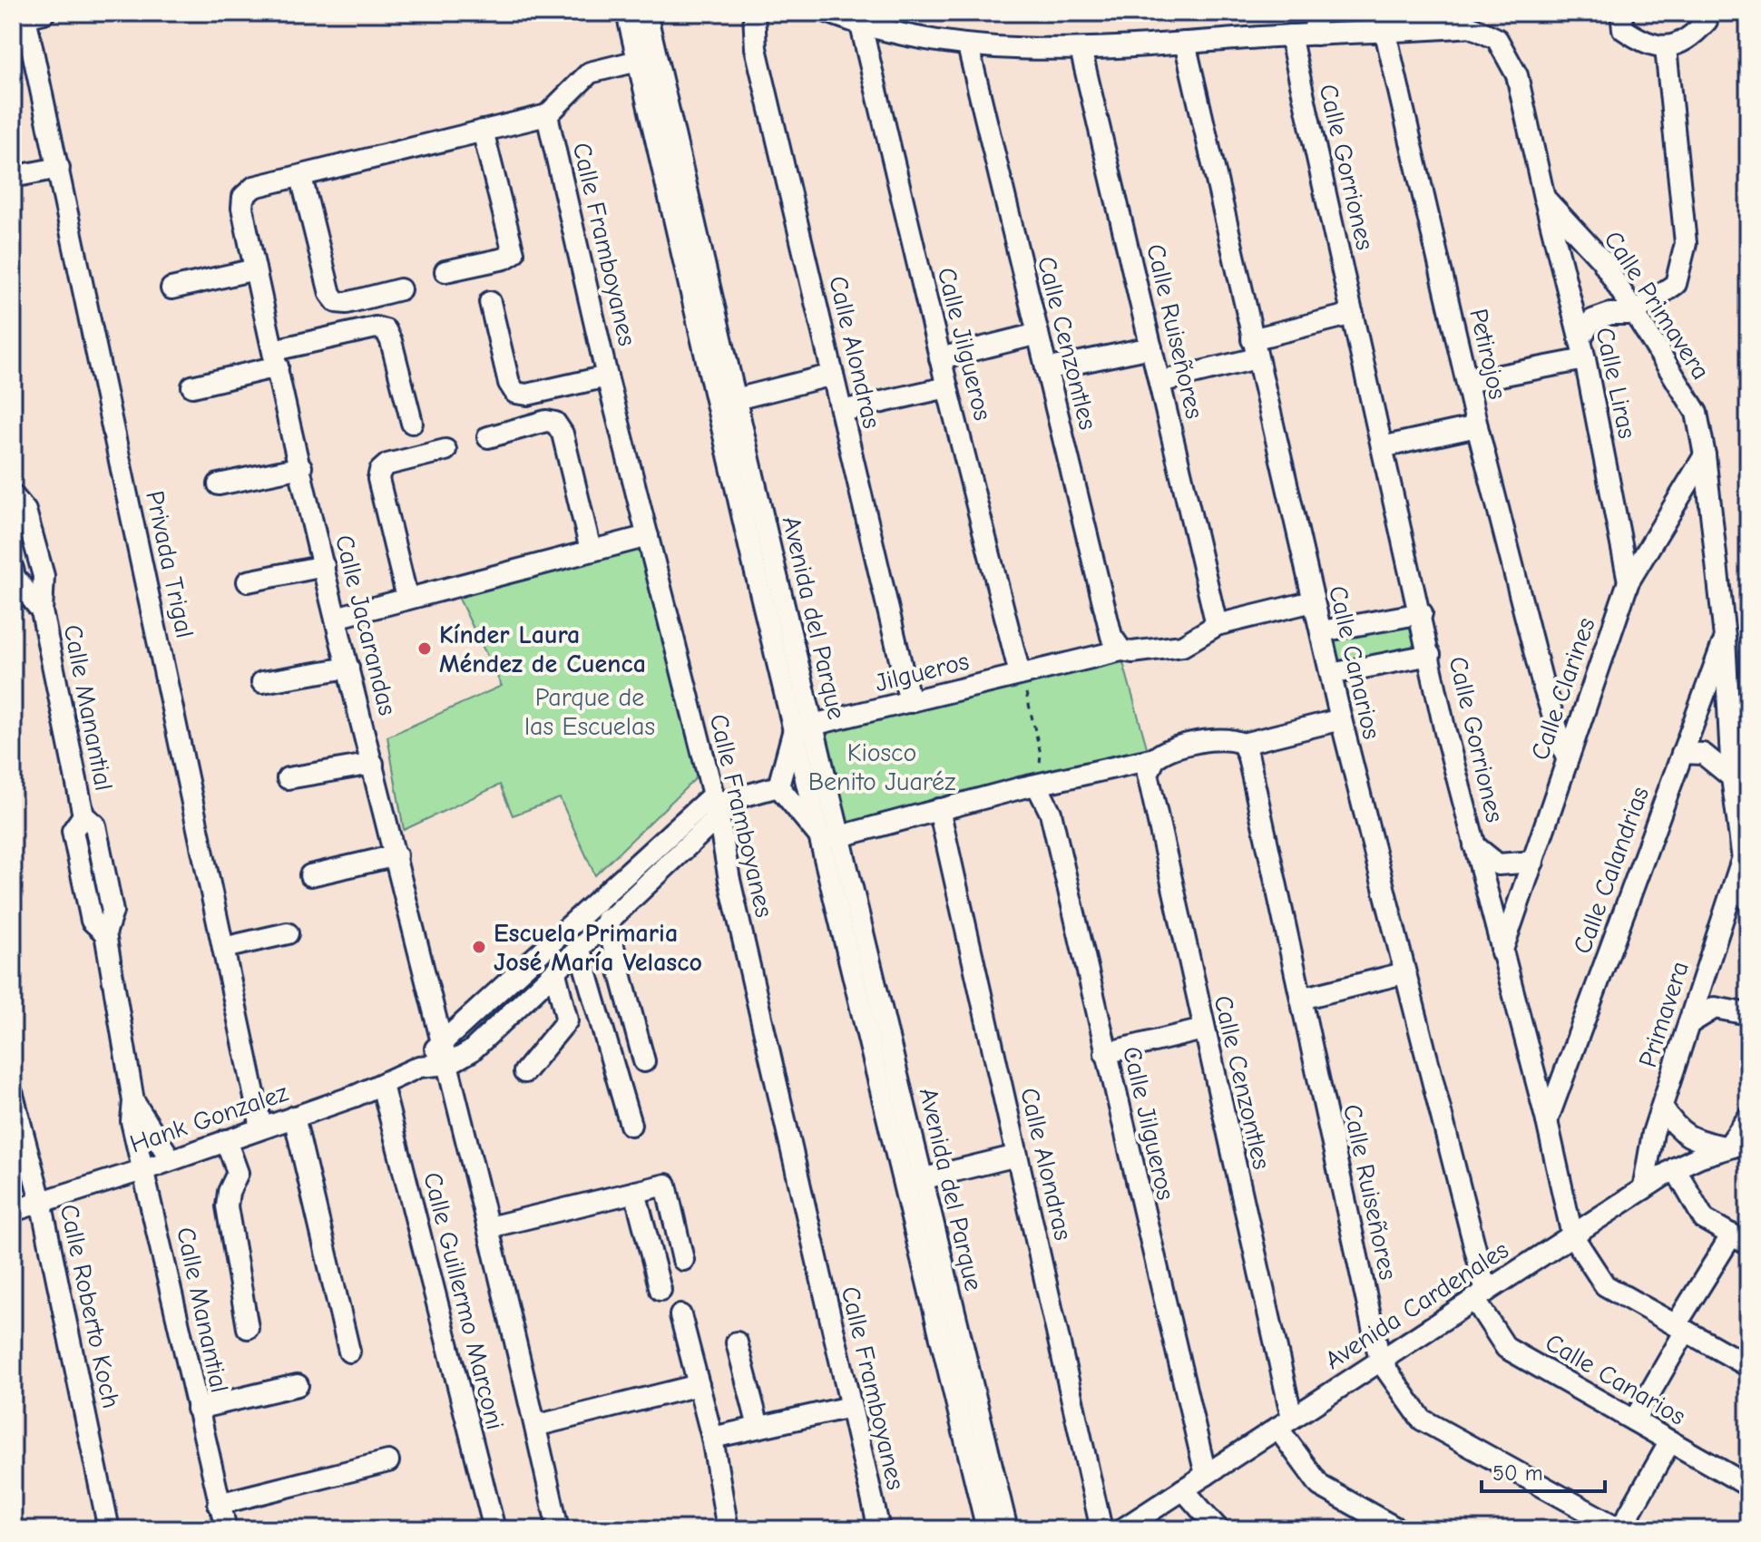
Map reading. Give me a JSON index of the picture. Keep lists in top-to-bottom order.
{
  "streets": {
    "street": [
      "Calle Gorriones",
      "Calle Framboyanes",
      "Calle Primavera",
      "Calle Ruiseñores",
      "Calle Cenzontles",
      "Calle Jilgueros",
      "Calle Alondras",
      "Petirojos",
      "Calle Liras",
      "Privada Trigal",
      "Avenida del Parque",
      "Calle Jacarandas",
      "Calle Canarios",
      "Jilgueros",
      "Calle Clarines",
      "Calle Manantial",
      "Calle Calandrias",
      "Primavera",
      "Hank Gonzalez",
      "Calle Guillermo Marconi",
      "Avenida Cardenales",
      "Calle Roberto Koch"
    ]
  },
  "crossings": [
    ["Calle Gorriones", "Calle Clarines"],
    ["Calle Gorriones", "Calle Calandrias"],
    ["Calle Gorriones", "Avenida Cardenales"],
    ["Calle Framboyanes", "Hank Gonzalez"],
    ["Calle Primavera", "Calle Liras"],
    ["Calle Primavera", "Calle Clarines"],
    ["Calle Primavera", "Calle Calandrias"],
    ["Calle Primavera", "Primavera"],
    ["Calle Ruiseñores", "Jilgueros"],
    ["Calle Ruiseñores", "Avenida Cardenales"],
    ["Calle Cenzontles", "Jilgueros"],
    ["Calle Cenzontles", "Avenida Cardenales"],
    ["Calle Jilgueros", "Jilgueros"],
    ["Calle Jilgueros", "Avenida Cardenales"],
    ["Calle Alondras", "Jilgueros"],
    ["Petirojos", "Calle Clarines"],
    ["Calle Liras", "Calle Clarines"],
    ["Privada Trigal", "Hank Gonzalez"],
    ["Avenida del Parque", "Jilgueros"],
    ["Calle Jacarandas", "Hank Gonzalez"],
    ["Calle Canarios", "Jilgueros"],
    ["Calle Canarios", "Avenida Cardenales"],
    ["Calle Manantial", "Hank Gonzalez"],
    ["Primavera", "Avenida Cardenales"],
    ["Hank Gonzalez", "Calle Guillermo Marconi"],
    ["Hank Gonzalez", "Calle Roberto Koch"]
  ],
  "parks": ["Parque de las Escuelas", "Kiosco Benito Juaréz"],
  "places": ["Kínder Laura Méndez de Cuenca", "Escuela Primaria José María Velasco"],
  "scale_bar": "50 m"
}
